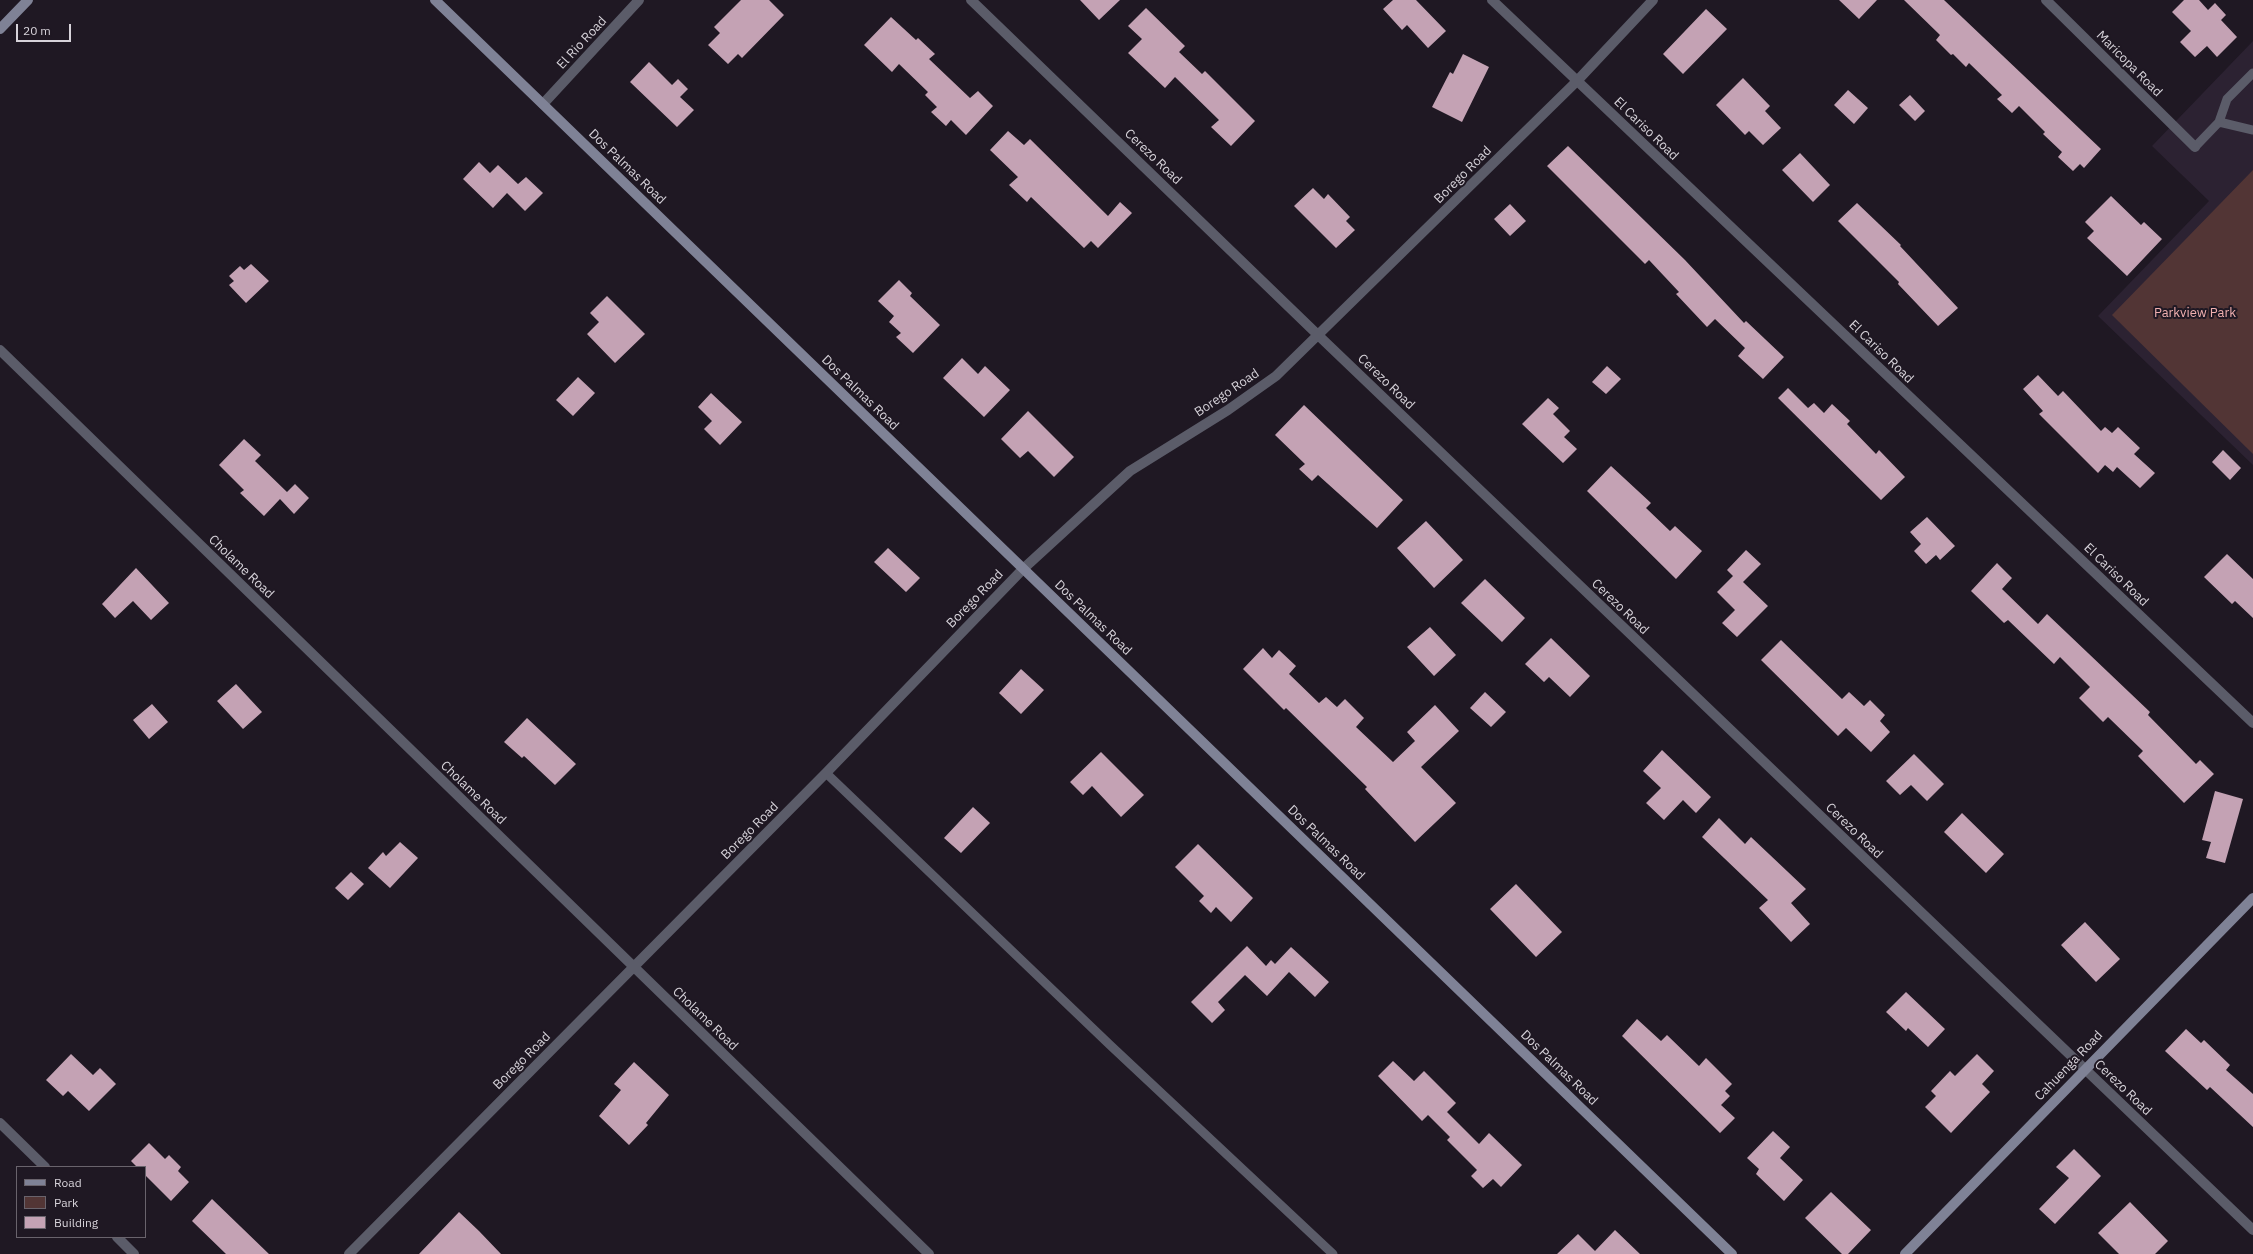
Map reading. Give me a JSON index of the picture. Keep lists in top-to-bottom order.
{
  "streets": {
    "street": [
      "El Rio Road",
      "Maricopa Road",
      "El Cariso Road",
      "Cerezo Road",
      "Dos Palmas Road",
      "Borego Road",
      "Cholame Road",
      "Cahuenga Road"
    ]
  },
  "crossings": [
    ["El Rio Road", "Dos Palmas Road"],
    ["El Cariso Road", "Borego Road"],
    ["Cerezo Road", "Borego Road"],
    ["Cerezo Road", "Cahuenga Road"],
    ["Dos Palmas Road", "Borego Road"],
    ["Borego Road", "Cholame Road"]
  ],
  "parks": ["Parkview Park"],
  "legend": ["Road", "Park", "Building"],
  "scale_bar": "20 m"
}
